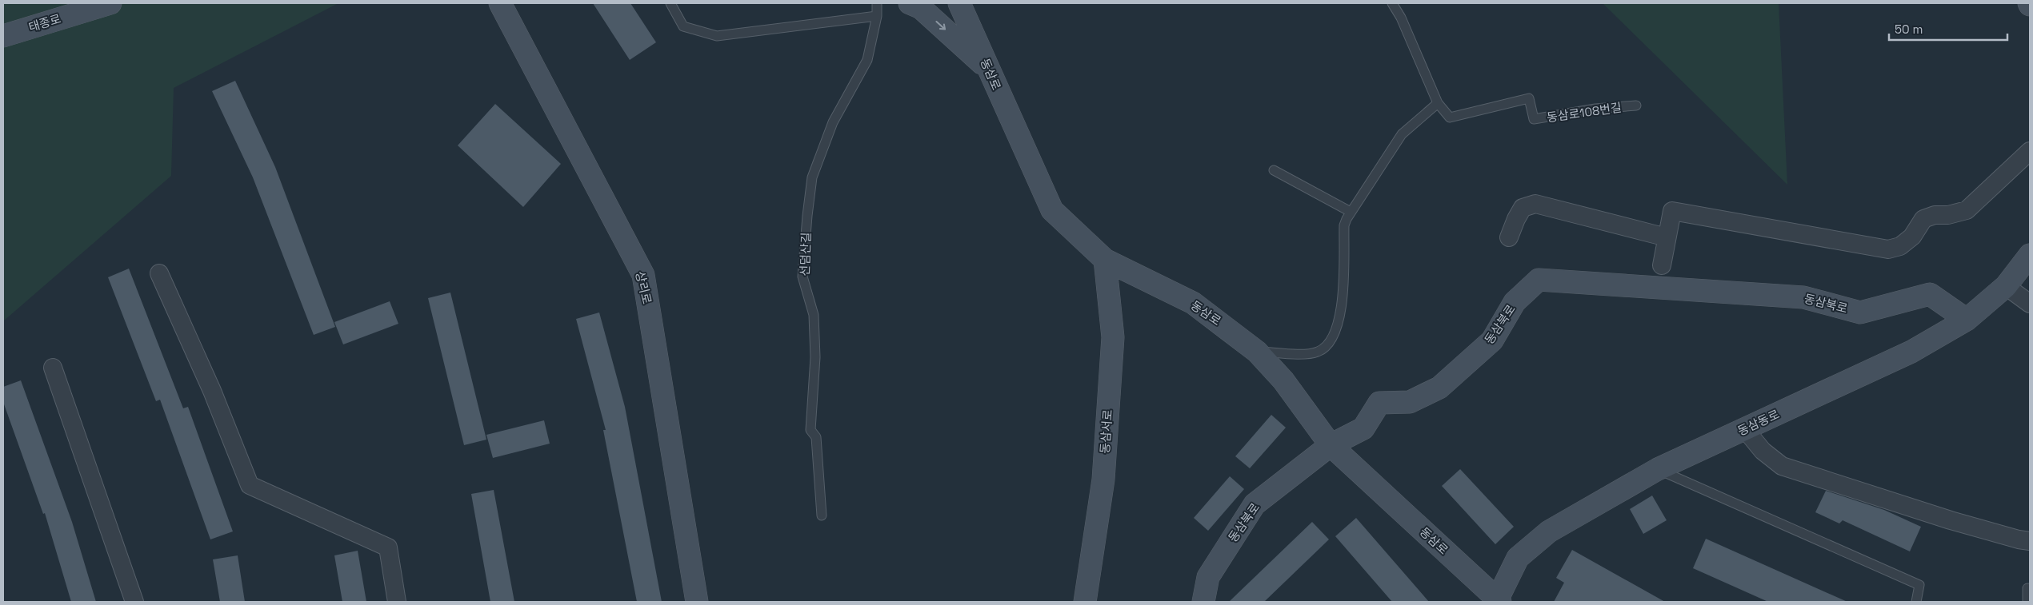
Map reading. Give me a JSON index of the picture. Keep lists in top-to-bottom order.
{
  "streets": {
    "street": [
      "태종로",
      "동삼로",
      "상리로",
      "동삼북로",
      "동삼동로",
      "동삼서로"
    ],
    "lane": ["동삼로108번길", "선덤산길"]
  },
  "crossings": [
    ["동삼로", "동삼북로"],
    ["동삼로", "동삼동로"],
    ["동삼로", "동삼서로"],
    ["동삼북로", "동삼동로"]
  ],
  "scale_bar": "50 m"
}
